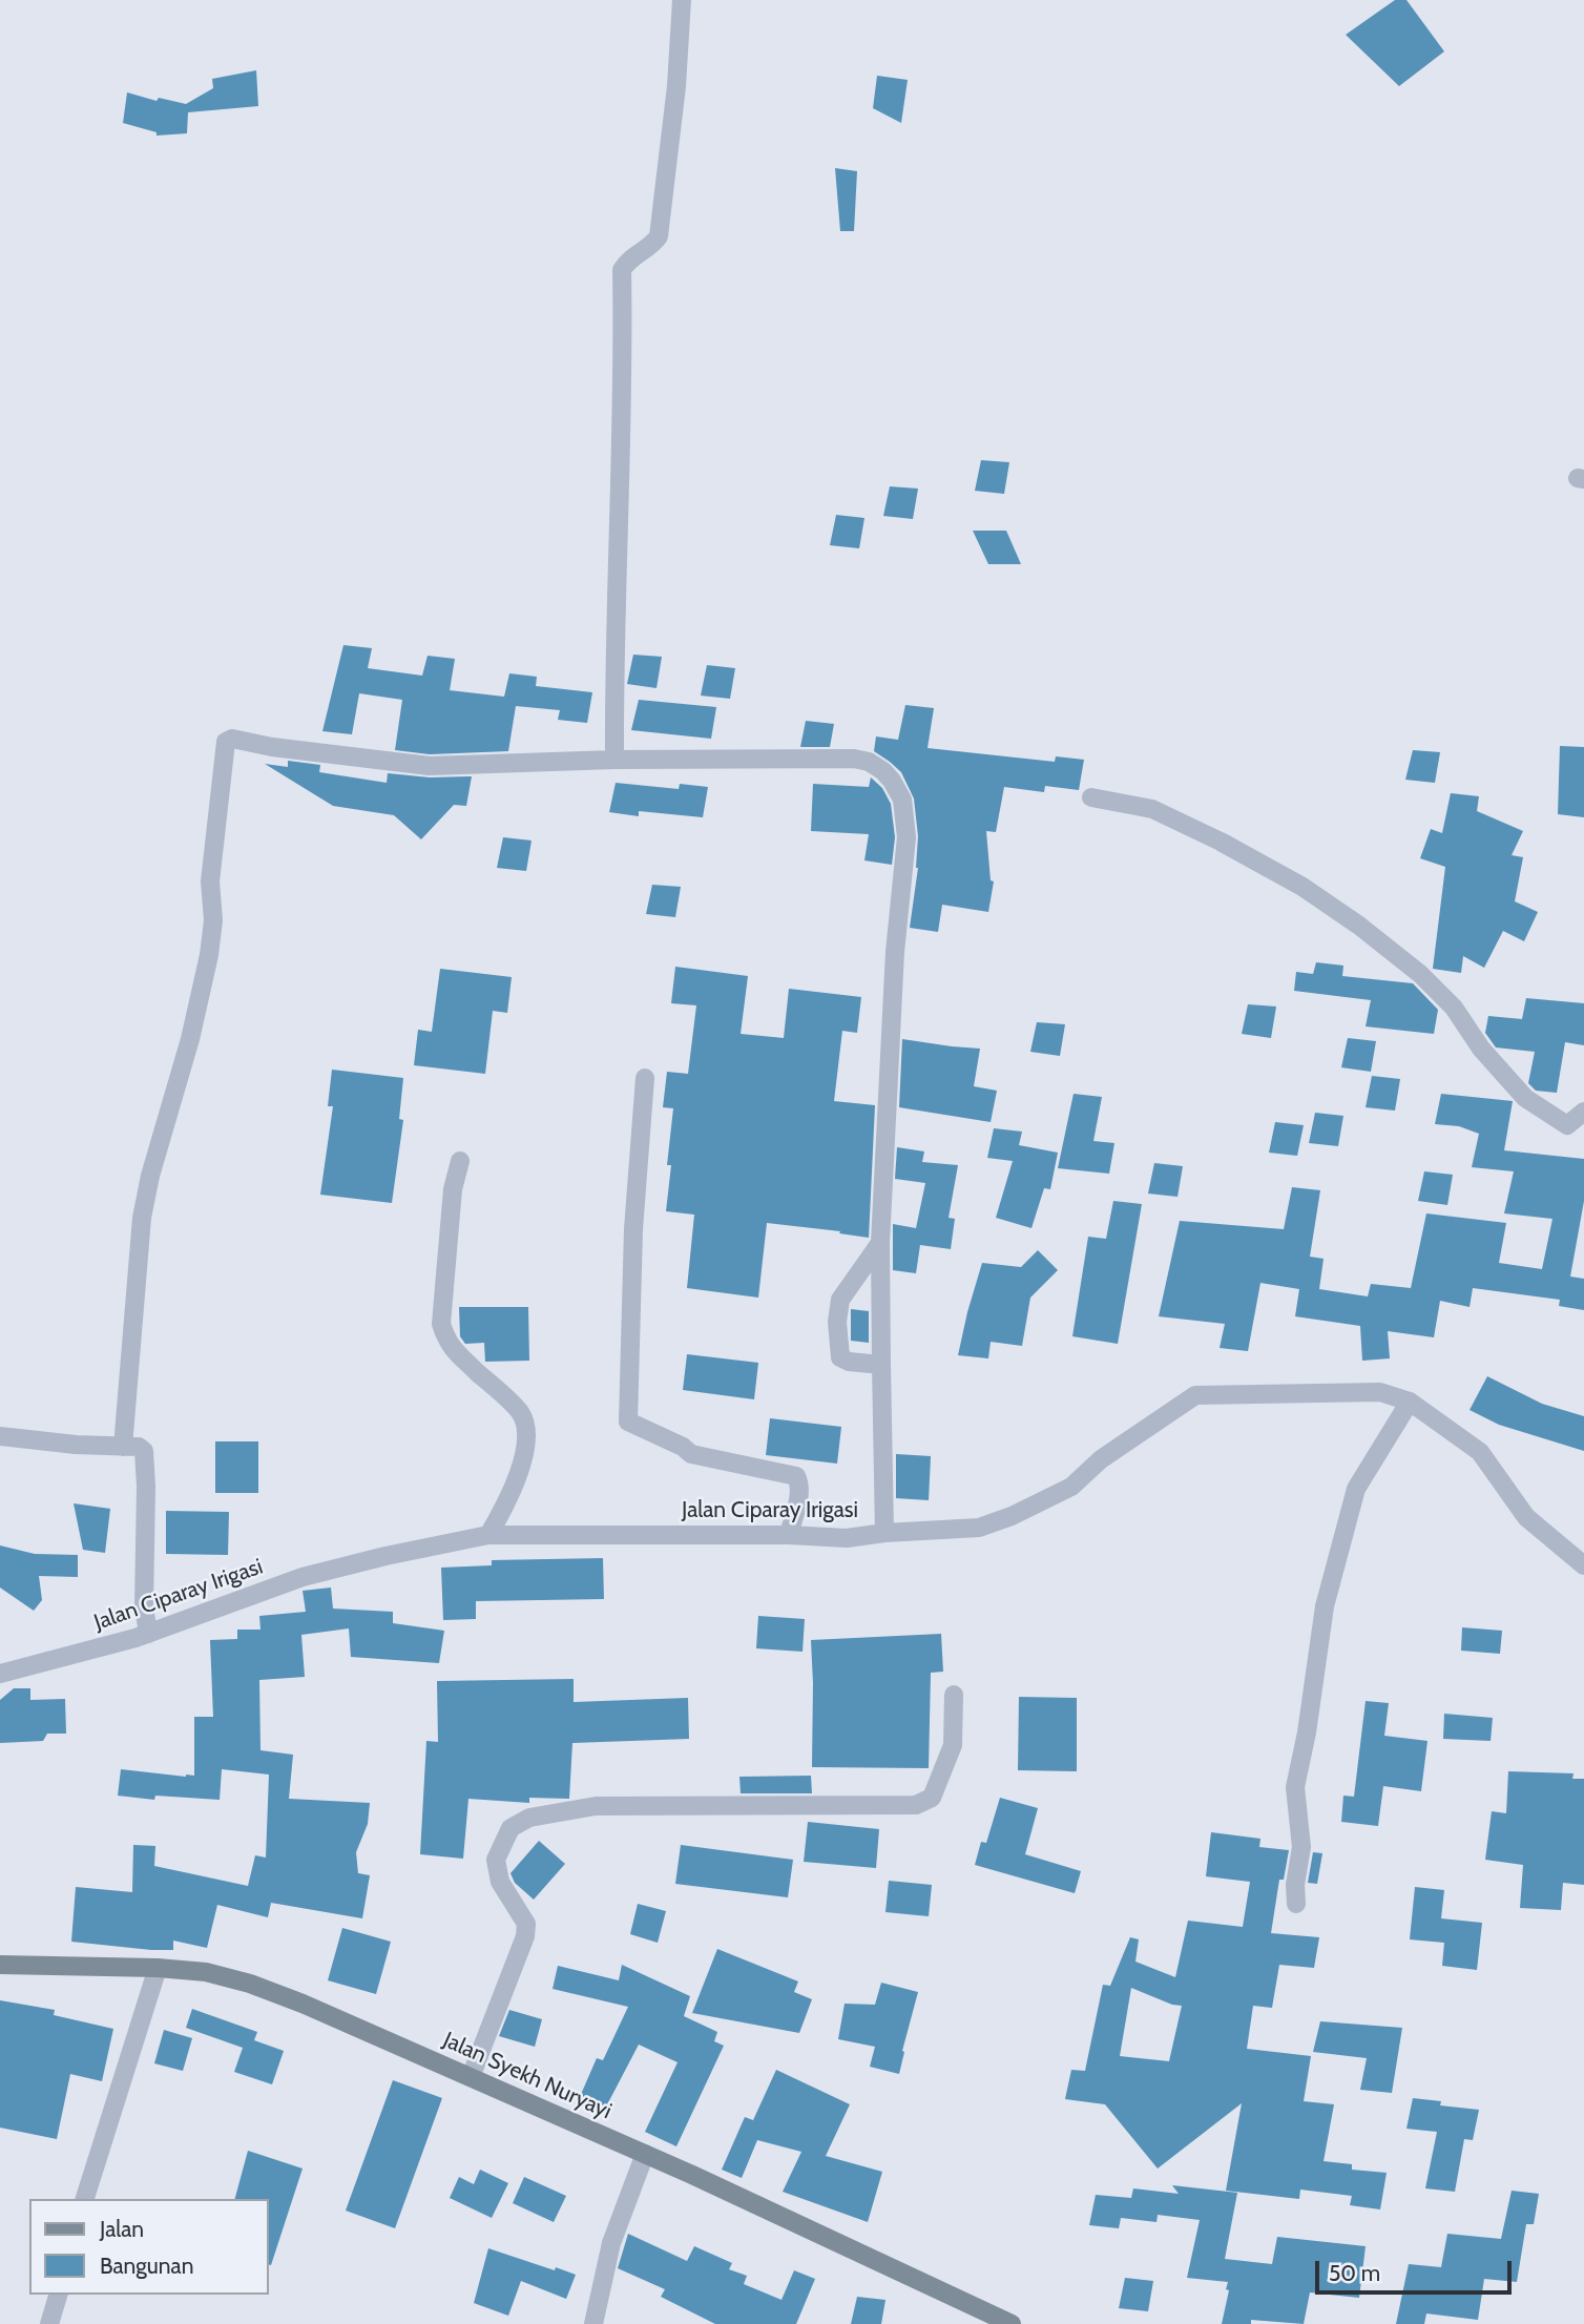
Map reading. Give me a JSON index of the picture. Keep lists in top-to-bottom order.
{
  "streets": {
    "main road": ["Jalan Syekh Nuryayi"],
    "street": ["Jalan Ciparay Irigasi"]
  },
  "legend": ["Jalan", "Bangunan"],
  "scale_bar": "50 m"
}
